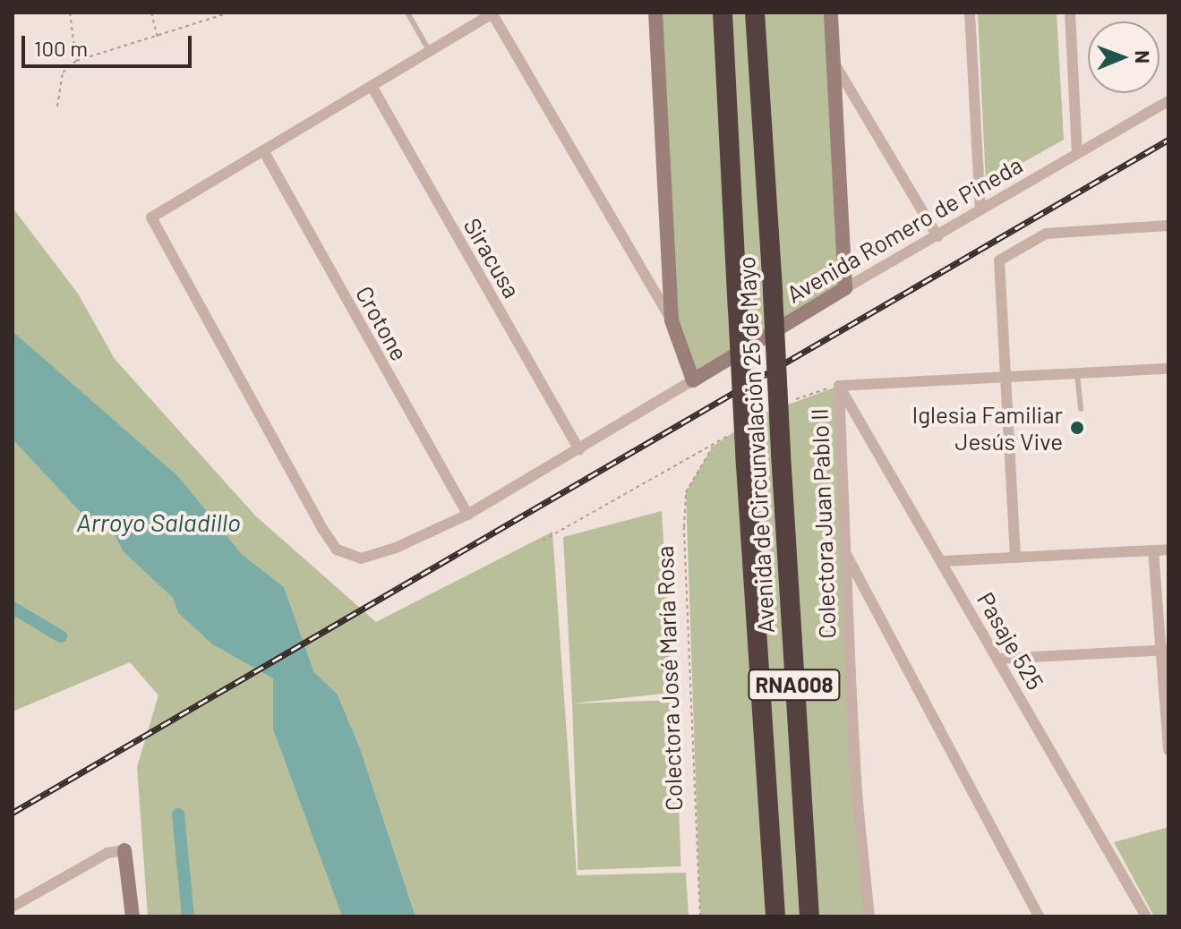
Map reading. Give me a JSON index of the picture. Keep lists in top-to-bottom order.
{
  "streets": {
    "highway": ["Avenida de Circunvalación 25 de Mayo", "RNA008"],
    "main road": ["Avenida Romero de Pineda"],
    "street": [
      "Siracusa",
      "Crotone",
      "Colectora Juan Pablo II",
      "Pasaje 525"
    ],
    "path": ["Colectora José María Rosa"]
  },
  "crossings": [
    ["Avenida Romero de Pineda", "Siracusa"],
    ["Avenida Romero de Pineda", "Crotone"],
    ["Colectora Juan Pablo II", "Pasaje 525"]
  ],
  "water": ["Arroyo Saladillo"],
  "places": ["Iglesia Familiar Jesús Vive"],
  "scale_bar": "100 m",
  "north": "right"
}
